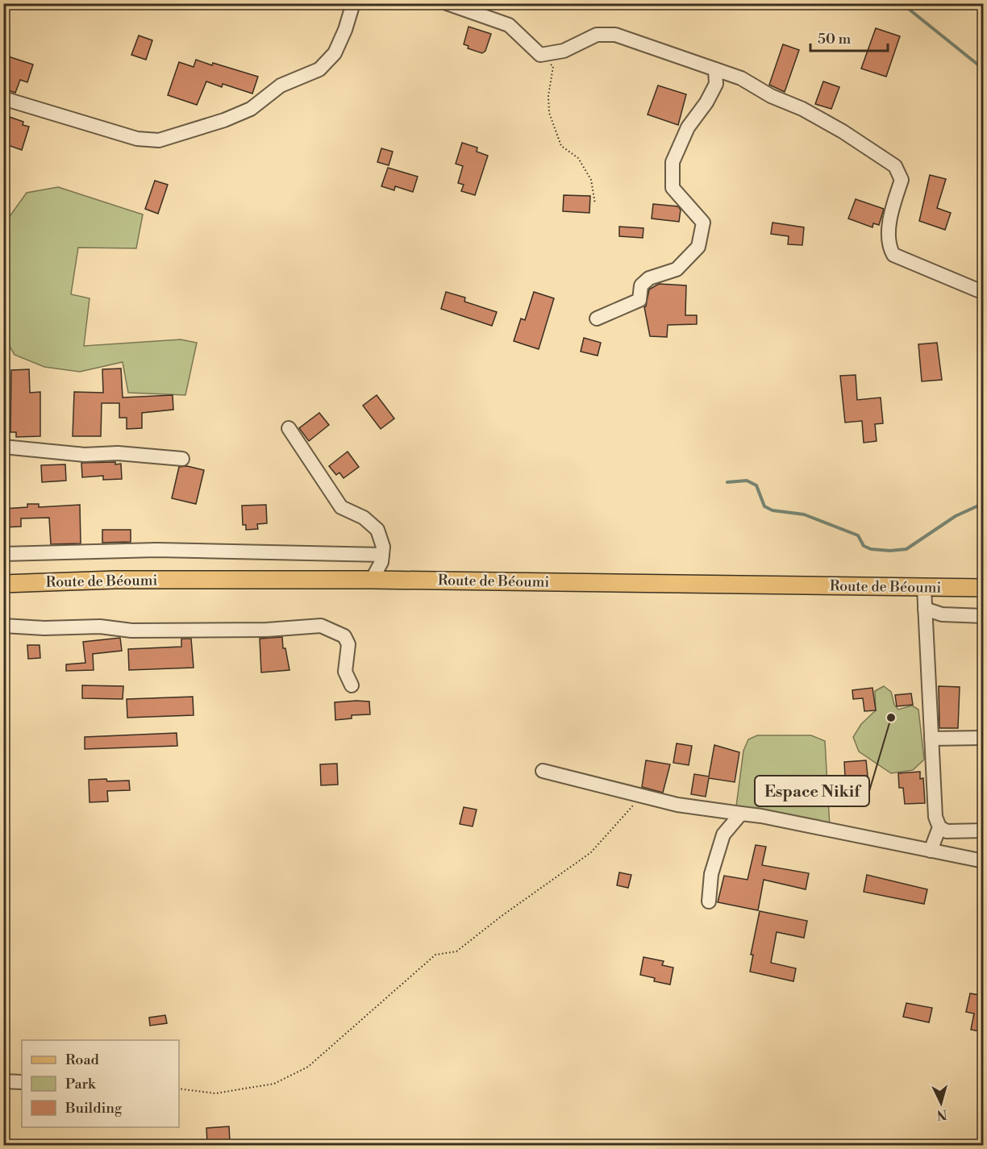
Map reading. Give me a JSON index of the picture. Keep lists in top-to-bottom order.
{
  "streets": {
    "main road": ["Route de Béoumi"]
  },
  "places": ["Espace Nikif"],
  "legend": ["Road", "Park", "Building"],
  "scale_bar": "50 m",
  "north": "bottom"
}
